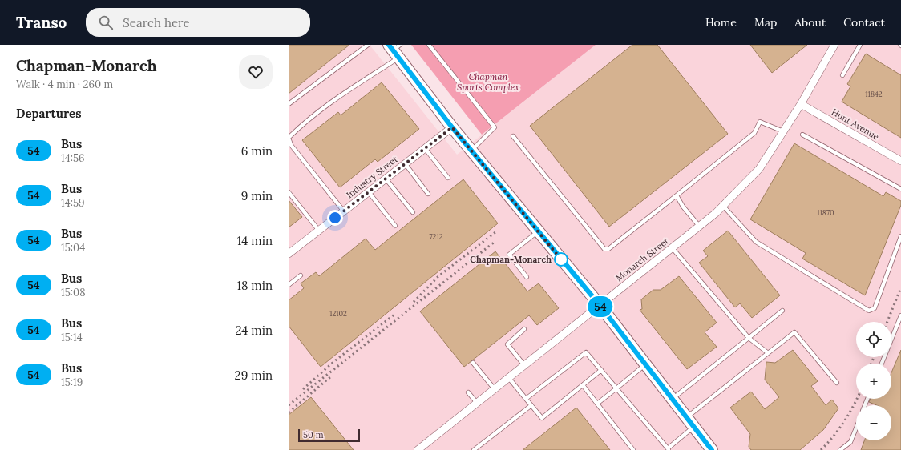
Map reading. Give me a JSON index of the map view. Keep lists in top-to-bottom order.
{
  "streets": {
    "street": ["Hunt Avenue", "Industry Street", "Monarch Street"]
  },
  "crossings": [
    ["Hunt Avenue", "Monarch Street"]
  ],
  "parks": ["Chapman Sports Complex"],
  "places": ["Chapman-Monarch"],
  "lines": ["bus line 54"],
  "house_numbers": [
    "11842",
    "11870",
    "7212",
    "12102"
  ],
  "scale_bar": "50 m",
  "page": {
    "header": "Transo",
    "search": "Search here",
    "nav": [
      "Home",
      "Map",
      "About",
      "Contact"
    ],
    "heading": [
      ["Chapman-Monarch", "Walk · 4 min · 260 m"],
      "Departures"
    ],
    "on_map": "54",
    "list": [
      {
        "mark": "54",
        "name": "Bus",
        "note": "14:56",
        "value": "6 min"
      },
      {
        "mark": "54",
        "name": "Bus",
        "note": "14:59",
        "value": "9 min"
      },
      {
        "mark": "54",
        "name": "Bus",
        "note": "15:04",
        "value": "14 min"
      },
      {
        "mark": "54",
        "name": "Bus",
        "note": "15:08",
        "value": "18 min"
      },
      {
        "mark": "54",
        "name": "Bus",
        "note": "15:14",
        "value": "24 min"
      },
      {
        "mark": "54",
        "name": "Bus",
        "note": "15:19",
        "value": "29 min"
      }
    ],
    "map_buttons": ["+", "−"],
    "scale": "50 m"
  }
}
